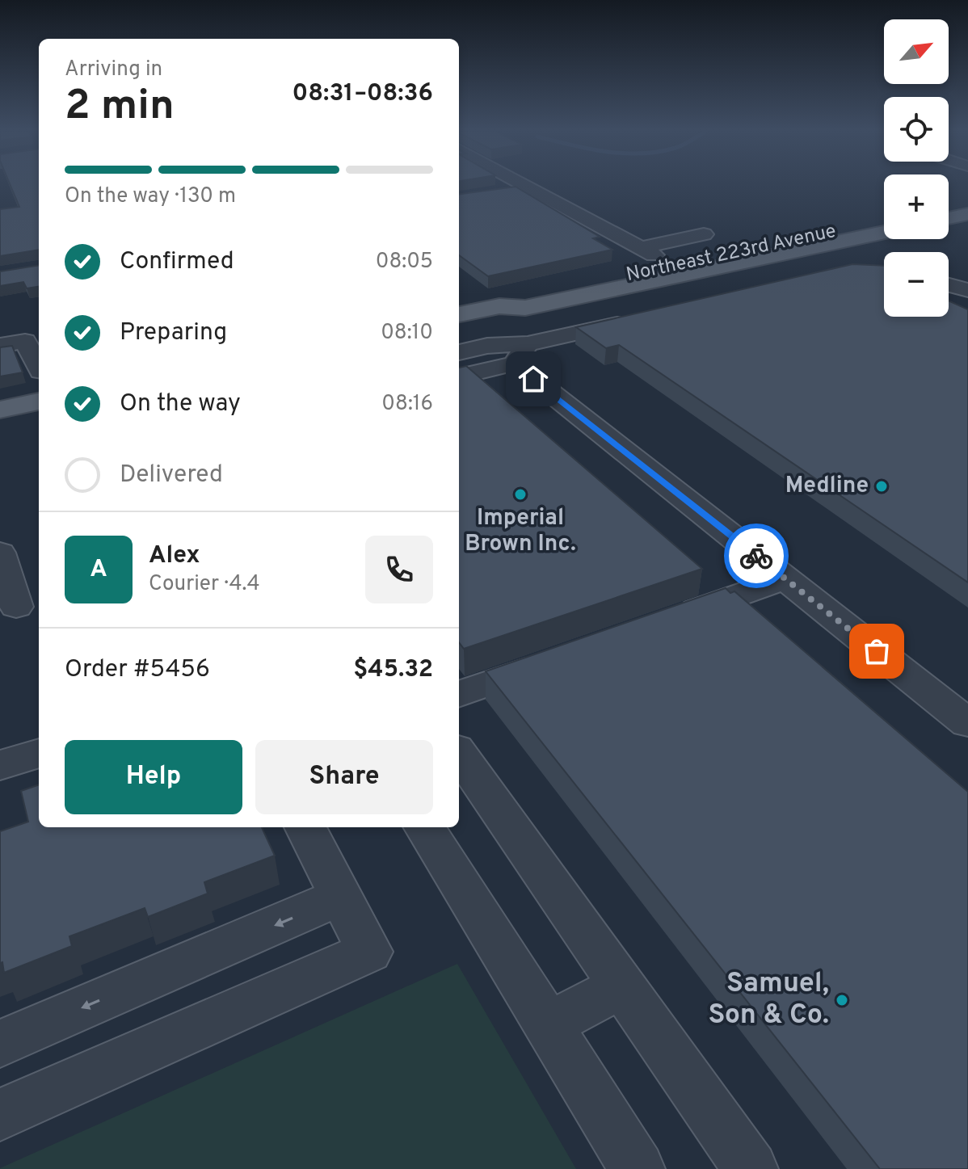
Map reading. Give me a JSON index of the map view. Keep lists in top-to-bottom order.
{
  "streets": {
    "main road": ["Northeast 223rd Avenue"]
  },
  "places": ["Medline", "Imperial Brown Inc.", "Samuel, Son & Co."],
  "north": "top right",
  "page": {
    "map_buttons": ["+", "−"],
    "heading": ["2 min", "Arriving in", "08:31–08:36"],
    "panel": [
      "Alex",
      "Courier · 4.4",
      "Order #5456",
      "$45.32"
    ],
    "bar": "On the way · 130 m",
    "list": [
      ["Confirmed", "08:05"],
      ["Preparing", "08:10"],
      ["On the way", "08:16"],
      "Delivered"
    ],
    "round": "A",
    "buttons": ["Help", "Share"]
  }
}
